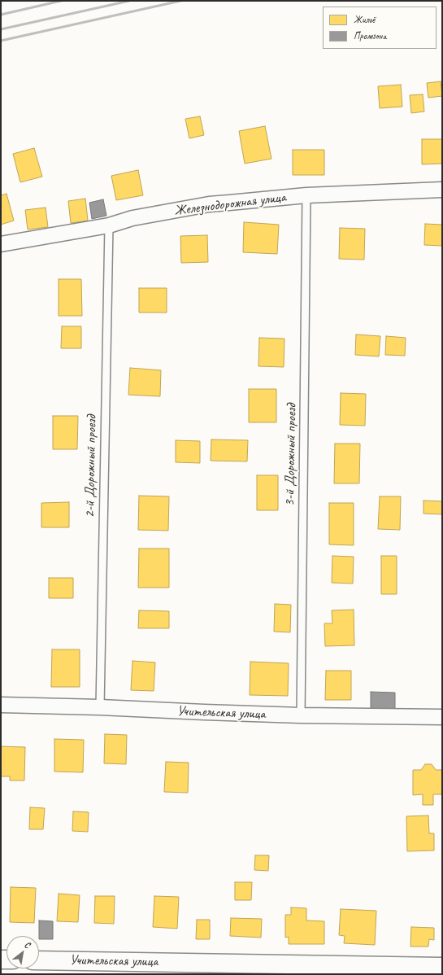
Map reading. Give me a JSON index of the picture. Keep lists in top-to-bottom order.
{
  "streets": {
    "street": ["Железнодорожная улица", "Учительская улица"],
    "lane": ["3-й Дорожный проезд", "2-й Дорожный проезд"]
  },
  "crossings": [
    ["Железнодорожная улица", "3-й Дорожный проезд"],
    ["Железнодорожная улица", "2-й Дорожный проезд"],
    ["3-й Дорожный проезд", "Учительская улица"],
    ["2-й Дорожный проезд", "Учительская улица"]
  ],
  "legend": ["Жильё", "Промзона"],
  "north": "top right"
}
